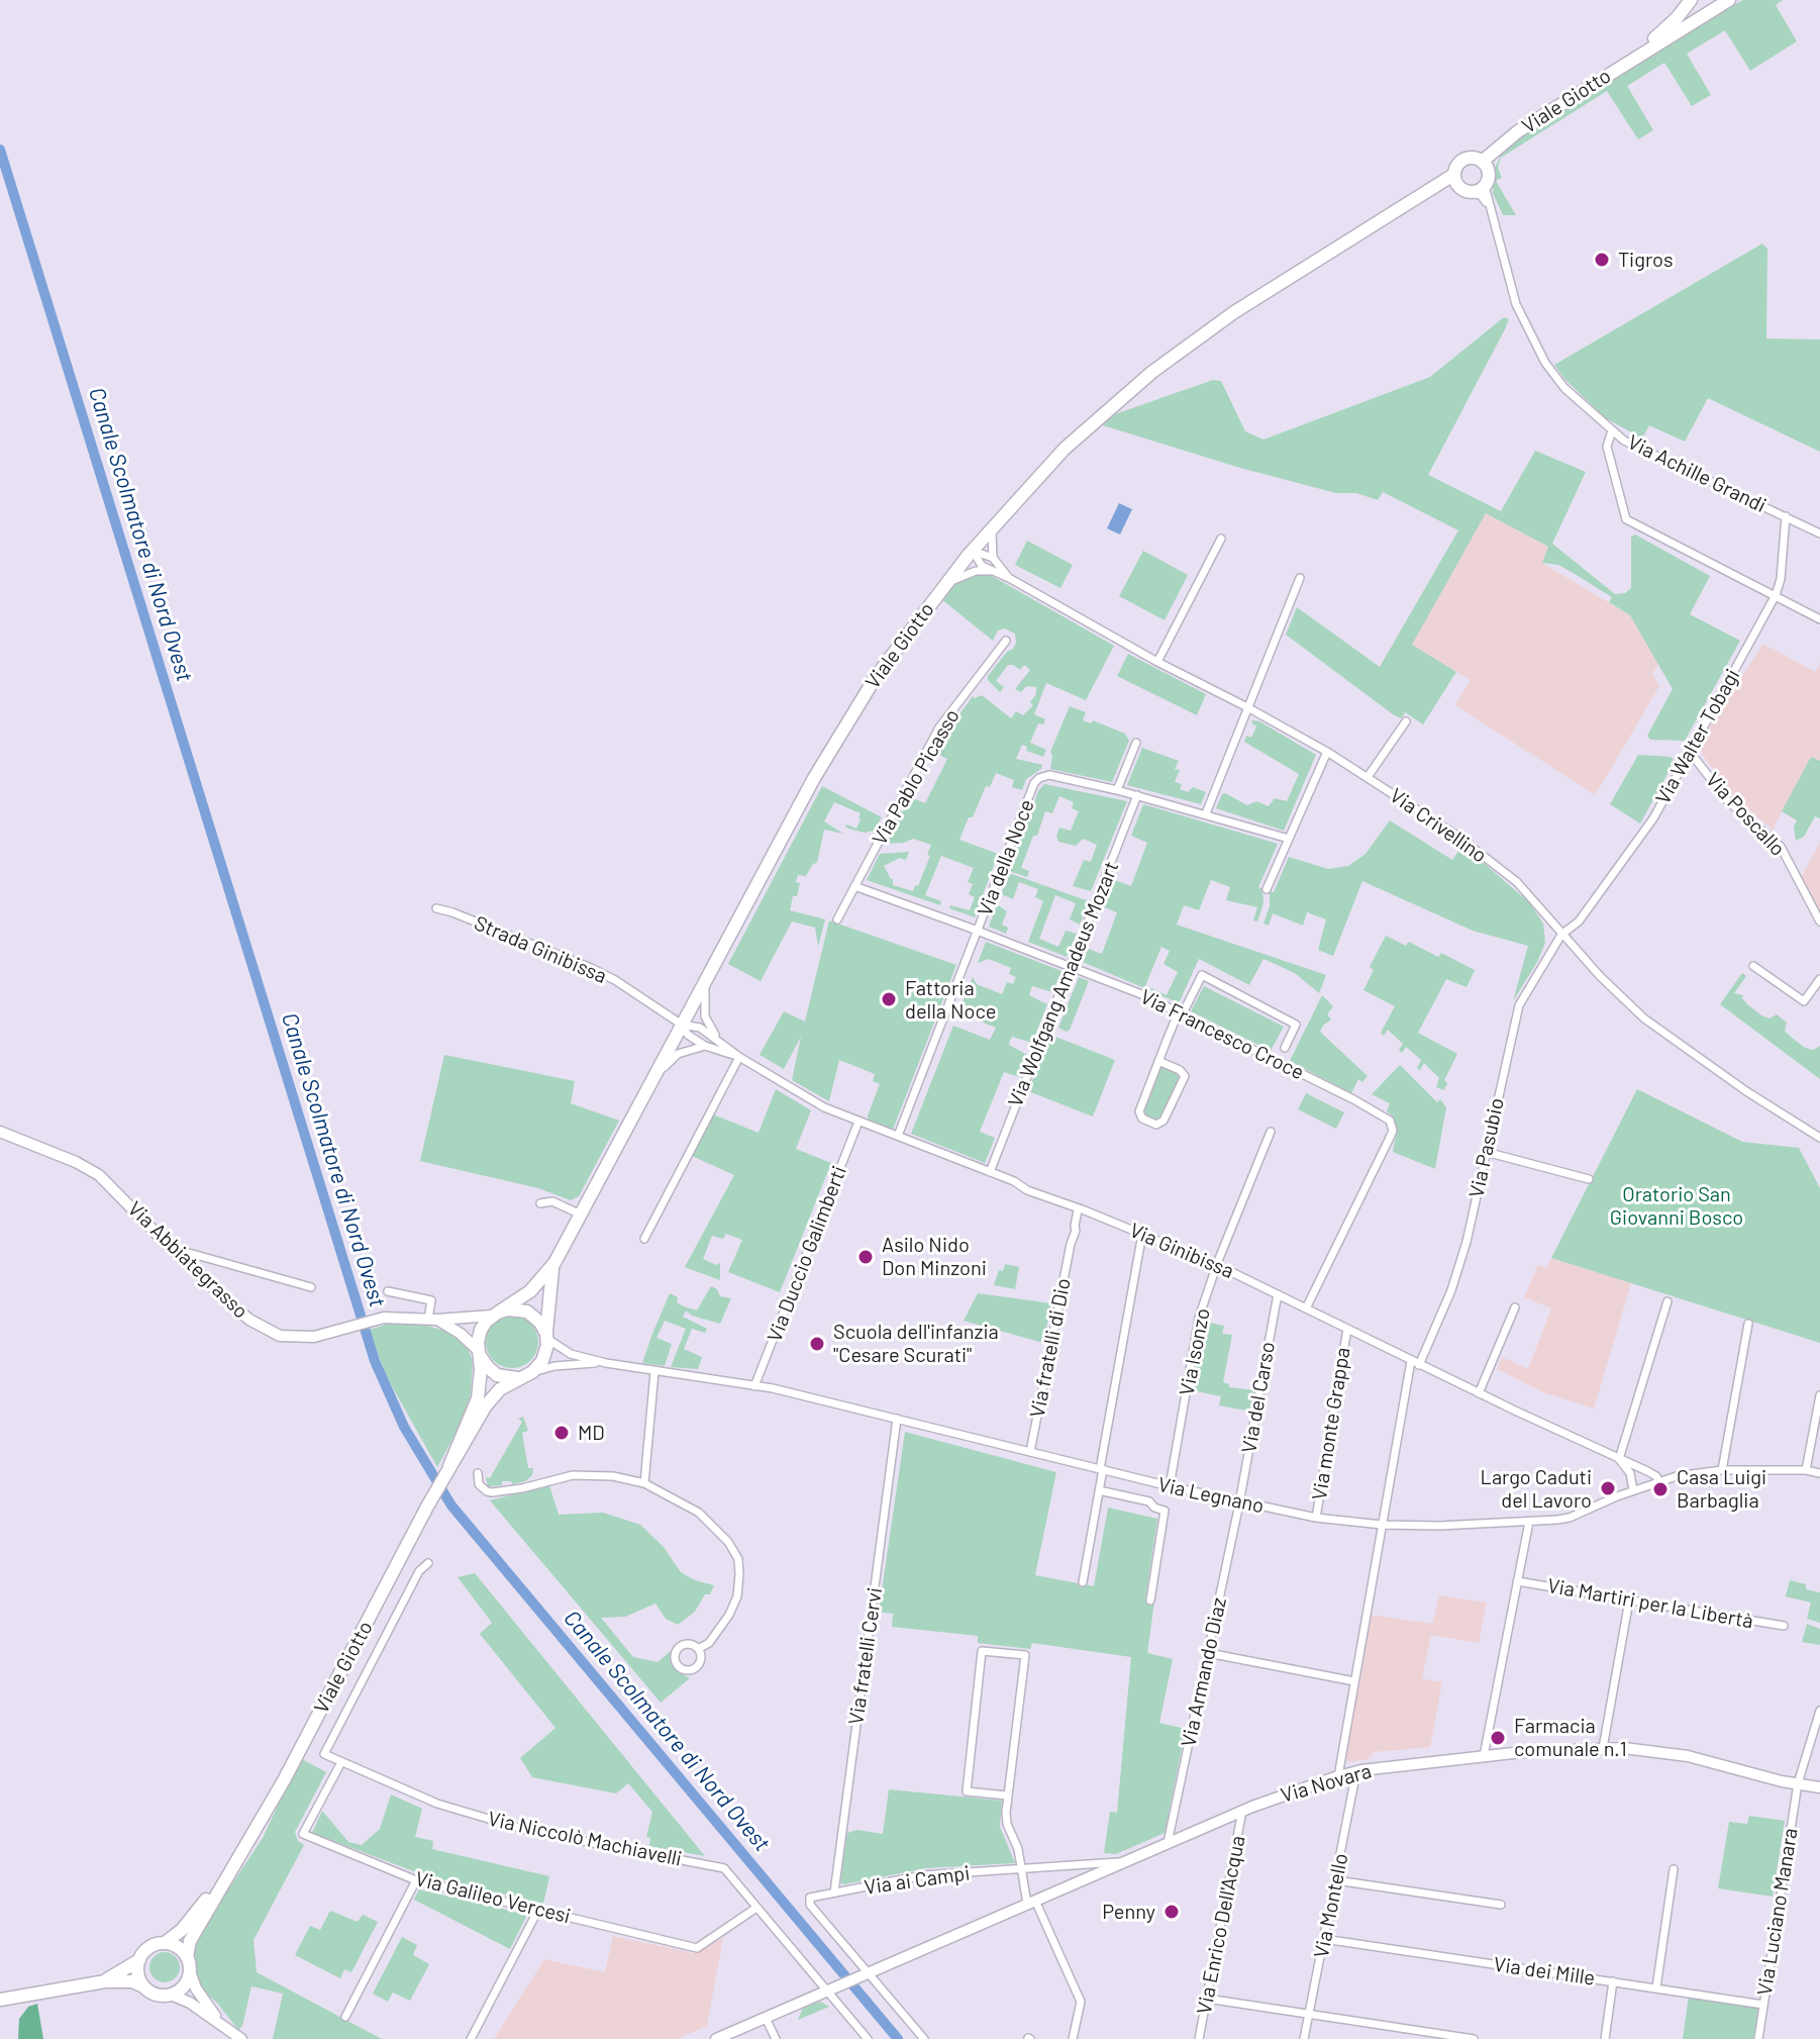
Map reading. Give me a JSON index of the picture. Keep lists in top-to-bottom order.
{
  "streets": {
    "main road": ["Viale Giotto"],
    "street": [
      "Via Achille Grandi",
      "Via Walter Tobagi",
      "Via Pablo Picasso",
      "Via Poscallo",
      "Via Crivellino",
      "Via della Noce",
      "Strada Ginibissa",
      "Via Wolfgang Amadeus Mozart",
      "Via Francesco Croce",
      "Via Pasubio",
      "Via Ginibissa",
      "Via Duccio Galimberti",
      "Via Abbiategrasso",
      "Via fratelli di Dio",
      "Via Isonzo",
      "Via del Carso",
      "Via monte Grappa",
      "Via Legnano",
      "Via Martiri per la Libertà",
      "Via fratelli Cervi",
      "Via Armando Diaz",
      "Via Novara",
      "Via Niccolò Machiavelli",
      "Via ai Campi",
      "Via Galileo Vercesi",
      "Via Montello",
      "Via Luciano Manara",
      "Via Enrico Dell'Acqua",
      "Via dei Mille"
    ]
  },
  "crossings": [
    ["Viale Giotto", "Via Achille Grandi"],
    ["Viale Giotto", "Via Crivellino"],
    ["Viale Giotto", "Strada Ginibissa"],
    ["Viale Giotto", "Via Ginibissa"],
    ["Viale Giotto", "Via Abbiategrasso"],
    ["Viale Giotto", "Via Legnano"],
    ["Via Achille Grandi", "Via Walter Tobagi"],
    ["Via Walter Tobagi", "Via Poscallo"],
    ["Via Walter Tobagi", "Via Crivellino"],
    ["Via Walter Tobagi", "Via Pasubio"],
    ["Via Pablo Picasso", "Via Francesco Croce"],
    ["Via Crivellino", "Via Pasubio"],
    ["Via della Noce", "Via Wolfgang Amadeus Mozart"],
    ["Via della Noce", "Via Francesco Croce"],
    ["Via della Noce", "Via Ginibissa"],
    ["Strada Ginibissa", "Via Ginibissa"],
    ["Via Wolfgang Amadeus Mozart", "Via Francesco Croce"],
    ["Via Wolfgang Amadeus Mozart", "Via Ginibissa"],
    ["Via Francesco Croce", "Via Ginibissa"],
    ["Via Pasubio", "Via Ginibissa"],
    ["Via Pasubio", "Via Legnano"],
    ["Via Pasubio", "Via Novara"],
    ["Via Ginibissa", "Via Duccio Galimberti"],
    ["Via Ginibissa", "Via fratelli di Dio"],
    ["Via Ginibissa", "Via Isonzo"],
    ["Via Ginibissa", "Via del Carso"],
    ["Via Ginibissa", "Via monte Grappa"],
    ["Via Ginibissa", "Via Legnano"],
    ["Via Duccio Galimberti", "Via Legnano"],
    ["Via Abbiategrasso", "Via Legnano"],
    ["Via fratelli di Dio", "Via Legnano"],
    ["Via Isonzo", "Via Legnano"],
    ["Via del Carso", "Via Legnano"],
    ["Via del Carso", "Via Armando Diaz"],
    ["Via monte Grappa", "Via Legnano"],
    ["Via Legnano", "Via fratelli Cervi"],
    ["Via Legnano", "Via Armando Diaz"],
    ["Via fratelli Cervi", "Via ai Campi"],
    ["Via Armando Diaz", "Via Novara"],
    ["Via Novara", "Via Niccolò Machiavelli"],
    ["Via Novara", "Via ai Campi"],
    ["Via Novara", "Via Montello"],
    ["Via Novara", "Via Luciano Manara"],
    ["Via Novara", "Via Enrico Dell'Acqua"],
    ["Via Niccolò Machiavelli", "Via Galileo Vercesi"],
    ["Via Montello", "Via dei Mille"],
    ["Via Luciano Manara", "Via dei Mille"]
  ],
  "water": ["Canale Scolmatore di Nord Ovest"],
  "parks": ["Oratorio San Giovanni Bosco"],
  "places": [
    "Tigros",
    "Fattoria della Noce",
    "Asilo Nido Don Minzoni",
    "Scuola dell'infanzia \"Cesare Scurati\"",
    "MD",
    "Largo Caduti del Lavoro",
    "Casa Luigi Barbaglia",
    "Farmacia comunale n.1",
    "Penny"
  ]
}
